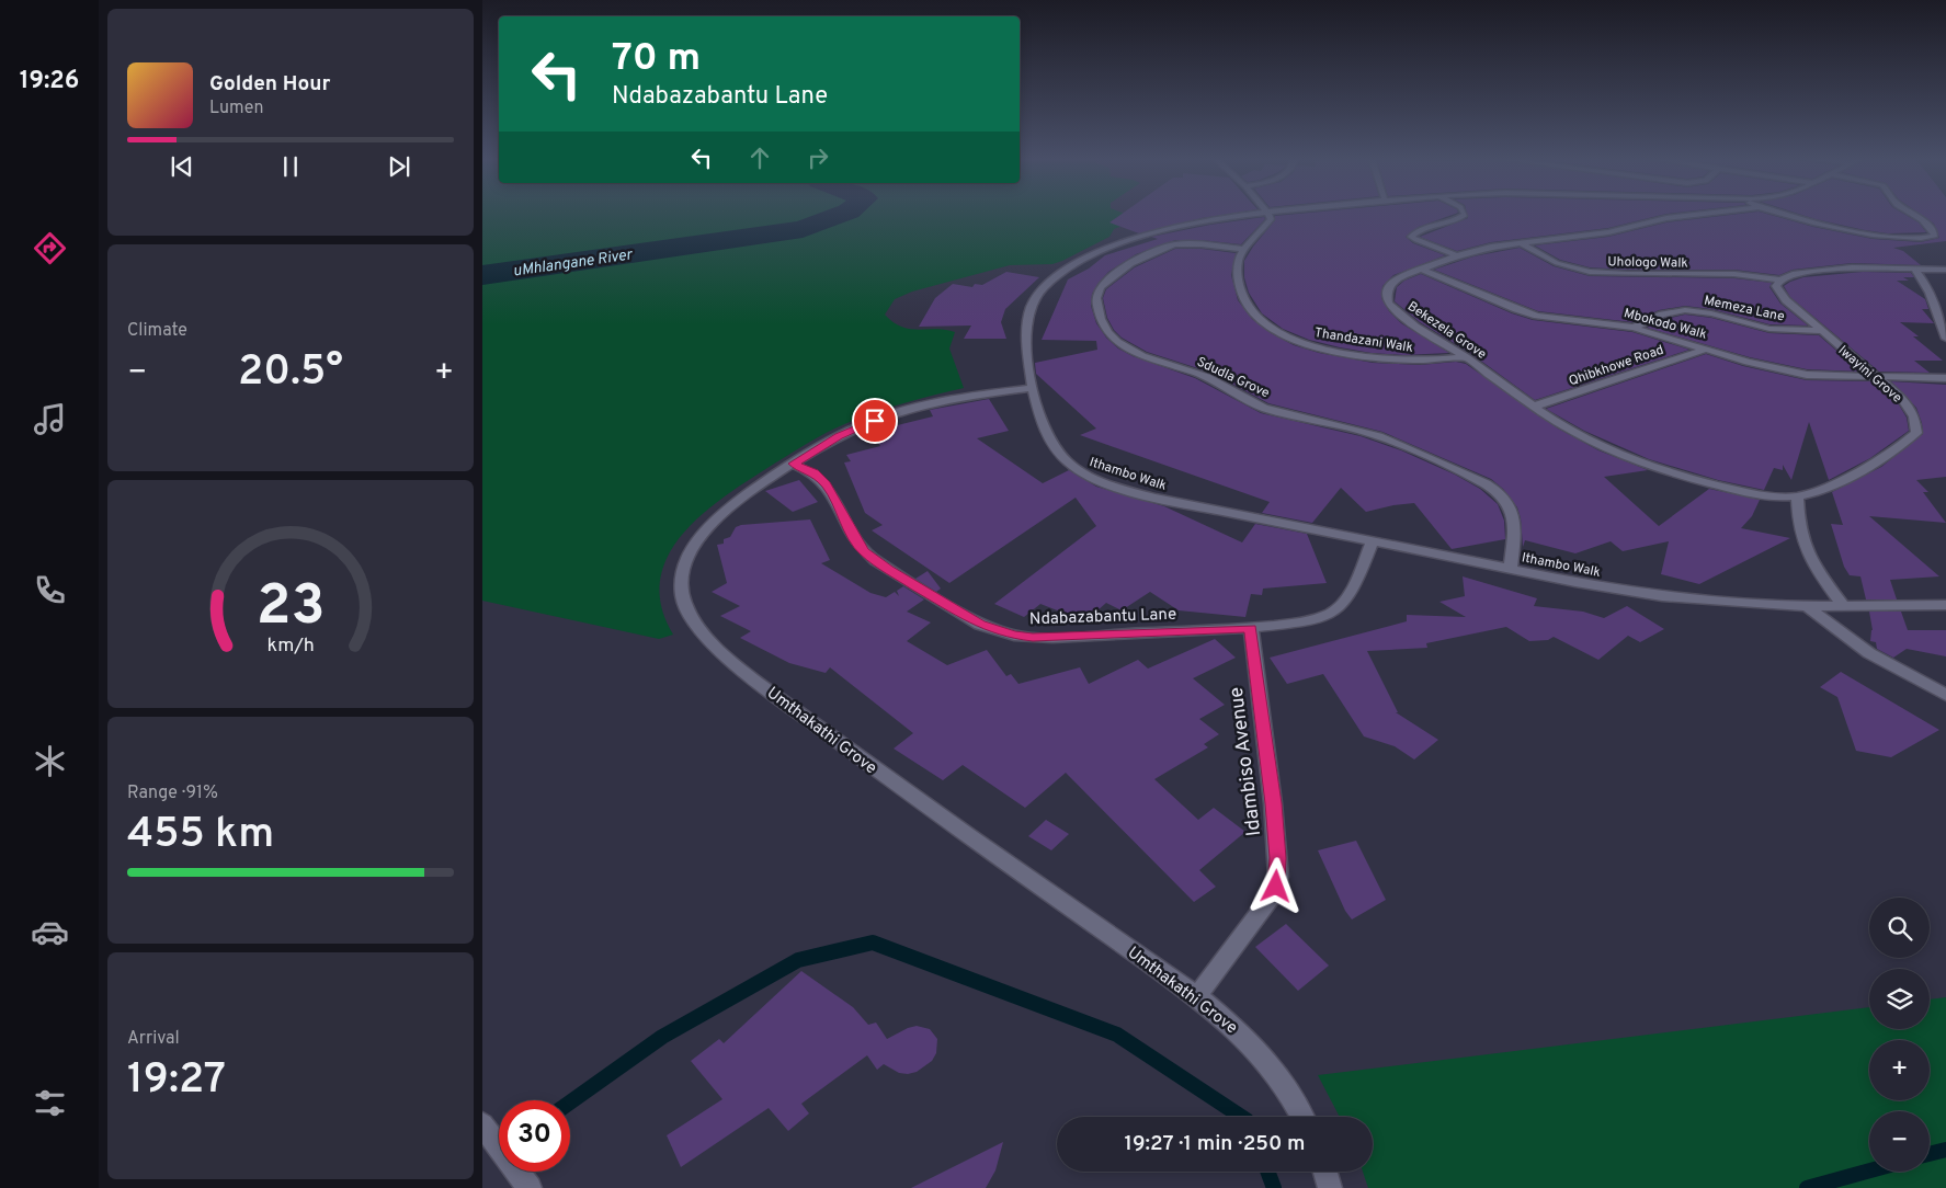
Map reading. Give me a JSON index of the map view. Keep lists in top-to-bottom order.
{
  "streets": {
    "street": [
      "Uhologo Walk",
      "Memeza Lane",
      "Mbokodo Walk",
      "Bekezela Grove",
      "Thandazani Walk",
      "Qhibkhowe Road",
      "Iwayini Grove",
      "Sdudla Grove",
      "Ithambo Walk",
      "Ndabazabantu Lane",
      "Umthakathi Grove",
      "Idambiso Avenue"
    ]
  },
  "crossings": [
    ["Uhologo Walk", "Bekezela Grove"],
    ["Uhologo Walk", "Iwayini Grove"],
    ["Memeza Lane", "Mbokodo Walk"],
    ["Memeza Lane", "Iwayini Grove"],
    ["Mbokodo Walk", "Bekezela Grove"],
    ["Mbokodo Walk", "Qhibkhowe Road"],
    ["Mbokodo Walk", "Iwayini Grove"],
    ["Bekezela Grove", "Thandazani Walk"],
    ["Bekezela Grove", "Qhibkhowe Road"],
    ["Bekezela Grove", "Iwayini Grove"],
    ["Thandazani Walk", "Sdudla Grove"],
    ["Sdudla Grove", "Ithambo Walk"],
    ["Ithambo Walk", "Ndabazabantu Lane"],
    ["Ithambo Walk", "Umthakathi Grove"],
    ["Ndabazabantu Lane", "Umthakathi Grove"],
    ["Ndabazabantu Lane", "Idambiso Avenue"],
    ["Umthakathi Grove", "Idambiso Avenue"]
  ],
  "water": ["uMhlangane River"],
  "page": {
    "tabs": "19:26",
    "turn": ["70 m", "Ndabazabantu Lane"],
    "song": ["Golden Hour", "Lumen"],
    "tile": [
      "Climate",
      ["Range · 91%", "455 km"],
      ["Arrival", "19:27"]
    ],
    "heat": ["−", "20.5°", "+"],
    "map_buttons": ["+", "−"],
    "limit": "30",
    "trip": "19:27 · 1 min · 250 m",
    "gauge": ["23", "km/h"]
  }
}
